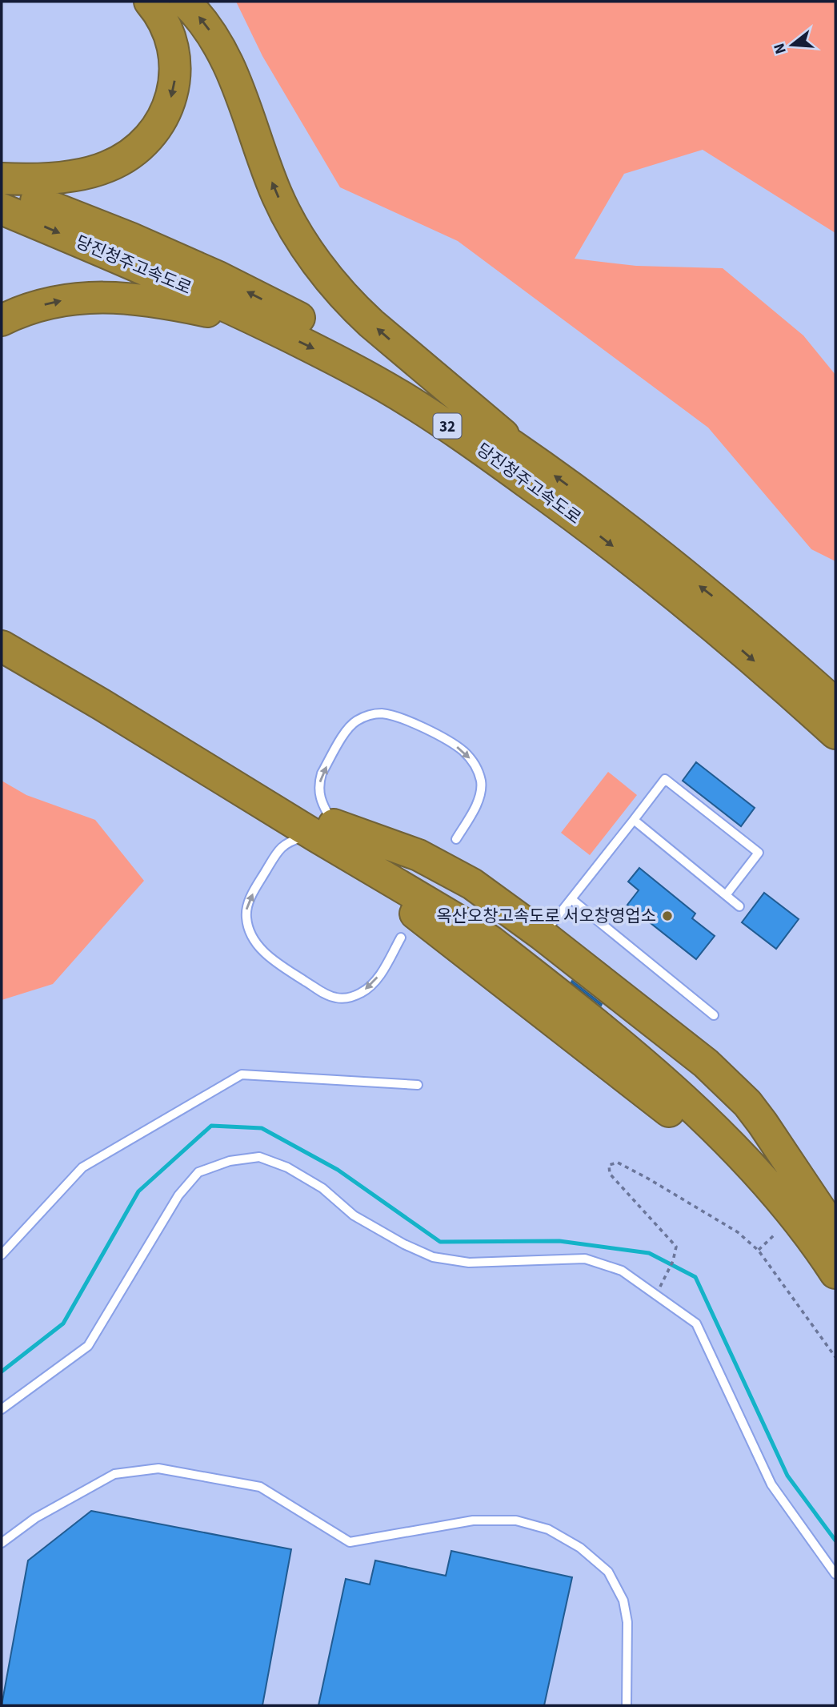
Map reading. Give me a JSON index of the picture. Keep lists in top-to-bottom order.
{
  "streets": {
    "highway": ["당진청주고속도로", "32"]
  },
  "places": ["옥산오창고속도로 서오창영업소"],
  "north": "left"
}
